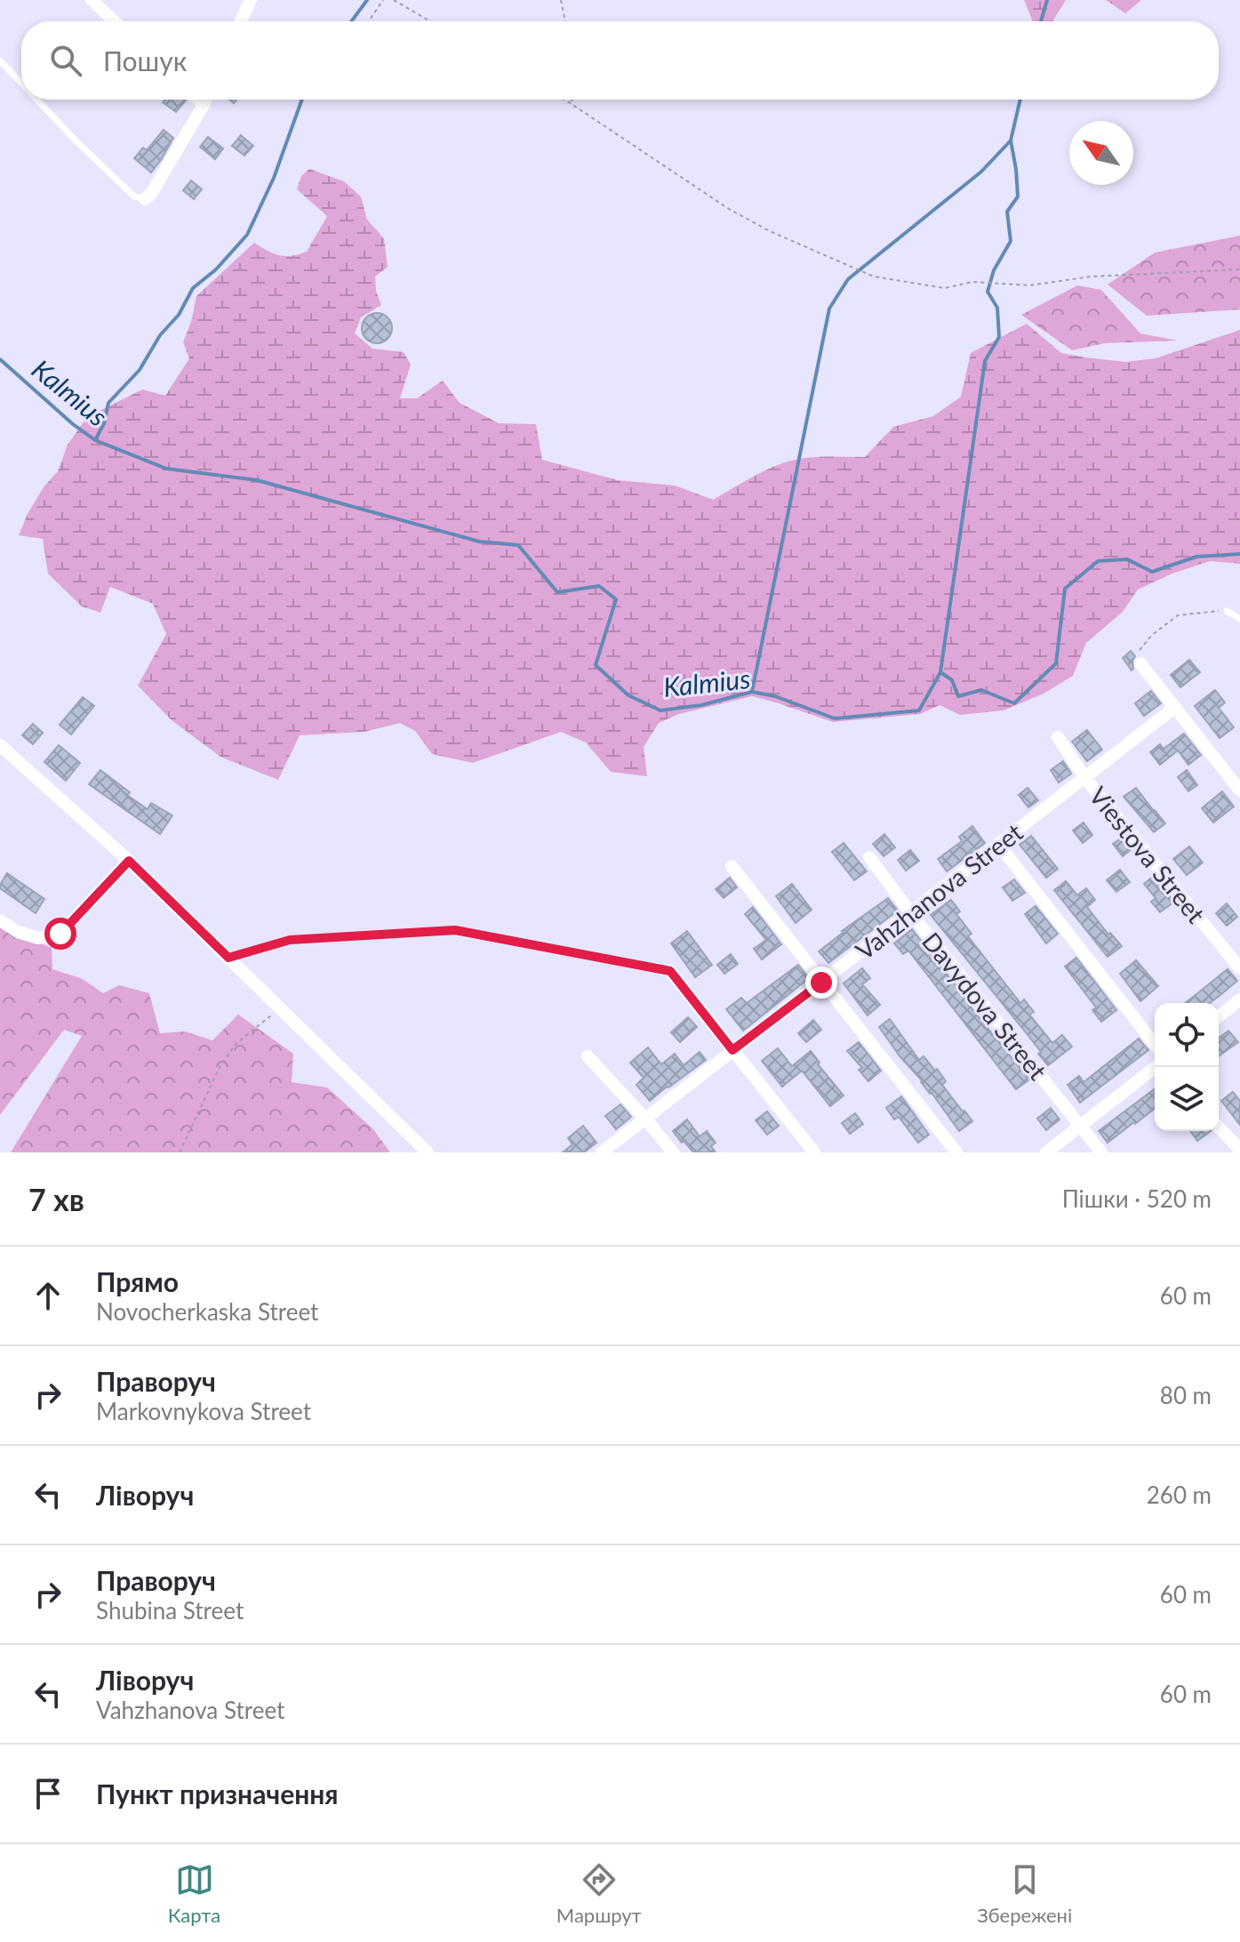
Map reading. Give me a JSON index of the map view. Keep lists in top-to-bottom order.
{
  "streets": {
    "street": ["Viestova Street", "Vahzhanova Street", "Davydova Street"]
  },
  "crossings": [
    ["Viestova Street", "Vahzhanova Street"],
    ["Vahzhanova Street", "Davydova Street"]
  ],
  "water": ["Kalmius"],
  "north": "top left",
  "page": {
    "search": "Пошук",
    "heading": ["7 хв", "Пішки · 520 m"],
    "list": [
      ["Прямо", "Novocherkaska Street", "60 m"],
      ["Праворуч", "Markovnykova Street", "80 m"],
      ["Ліворуч", "260 m"],
      ["Праворуч", "Shubina Street", "60 m"],
      ["Ліворуч", "Vahzhanova Street", "60 m"],
      "Пункт призначення"
    ],
    "nav": ["Карта", "Маршрут", "Збережені"]
  }
}
